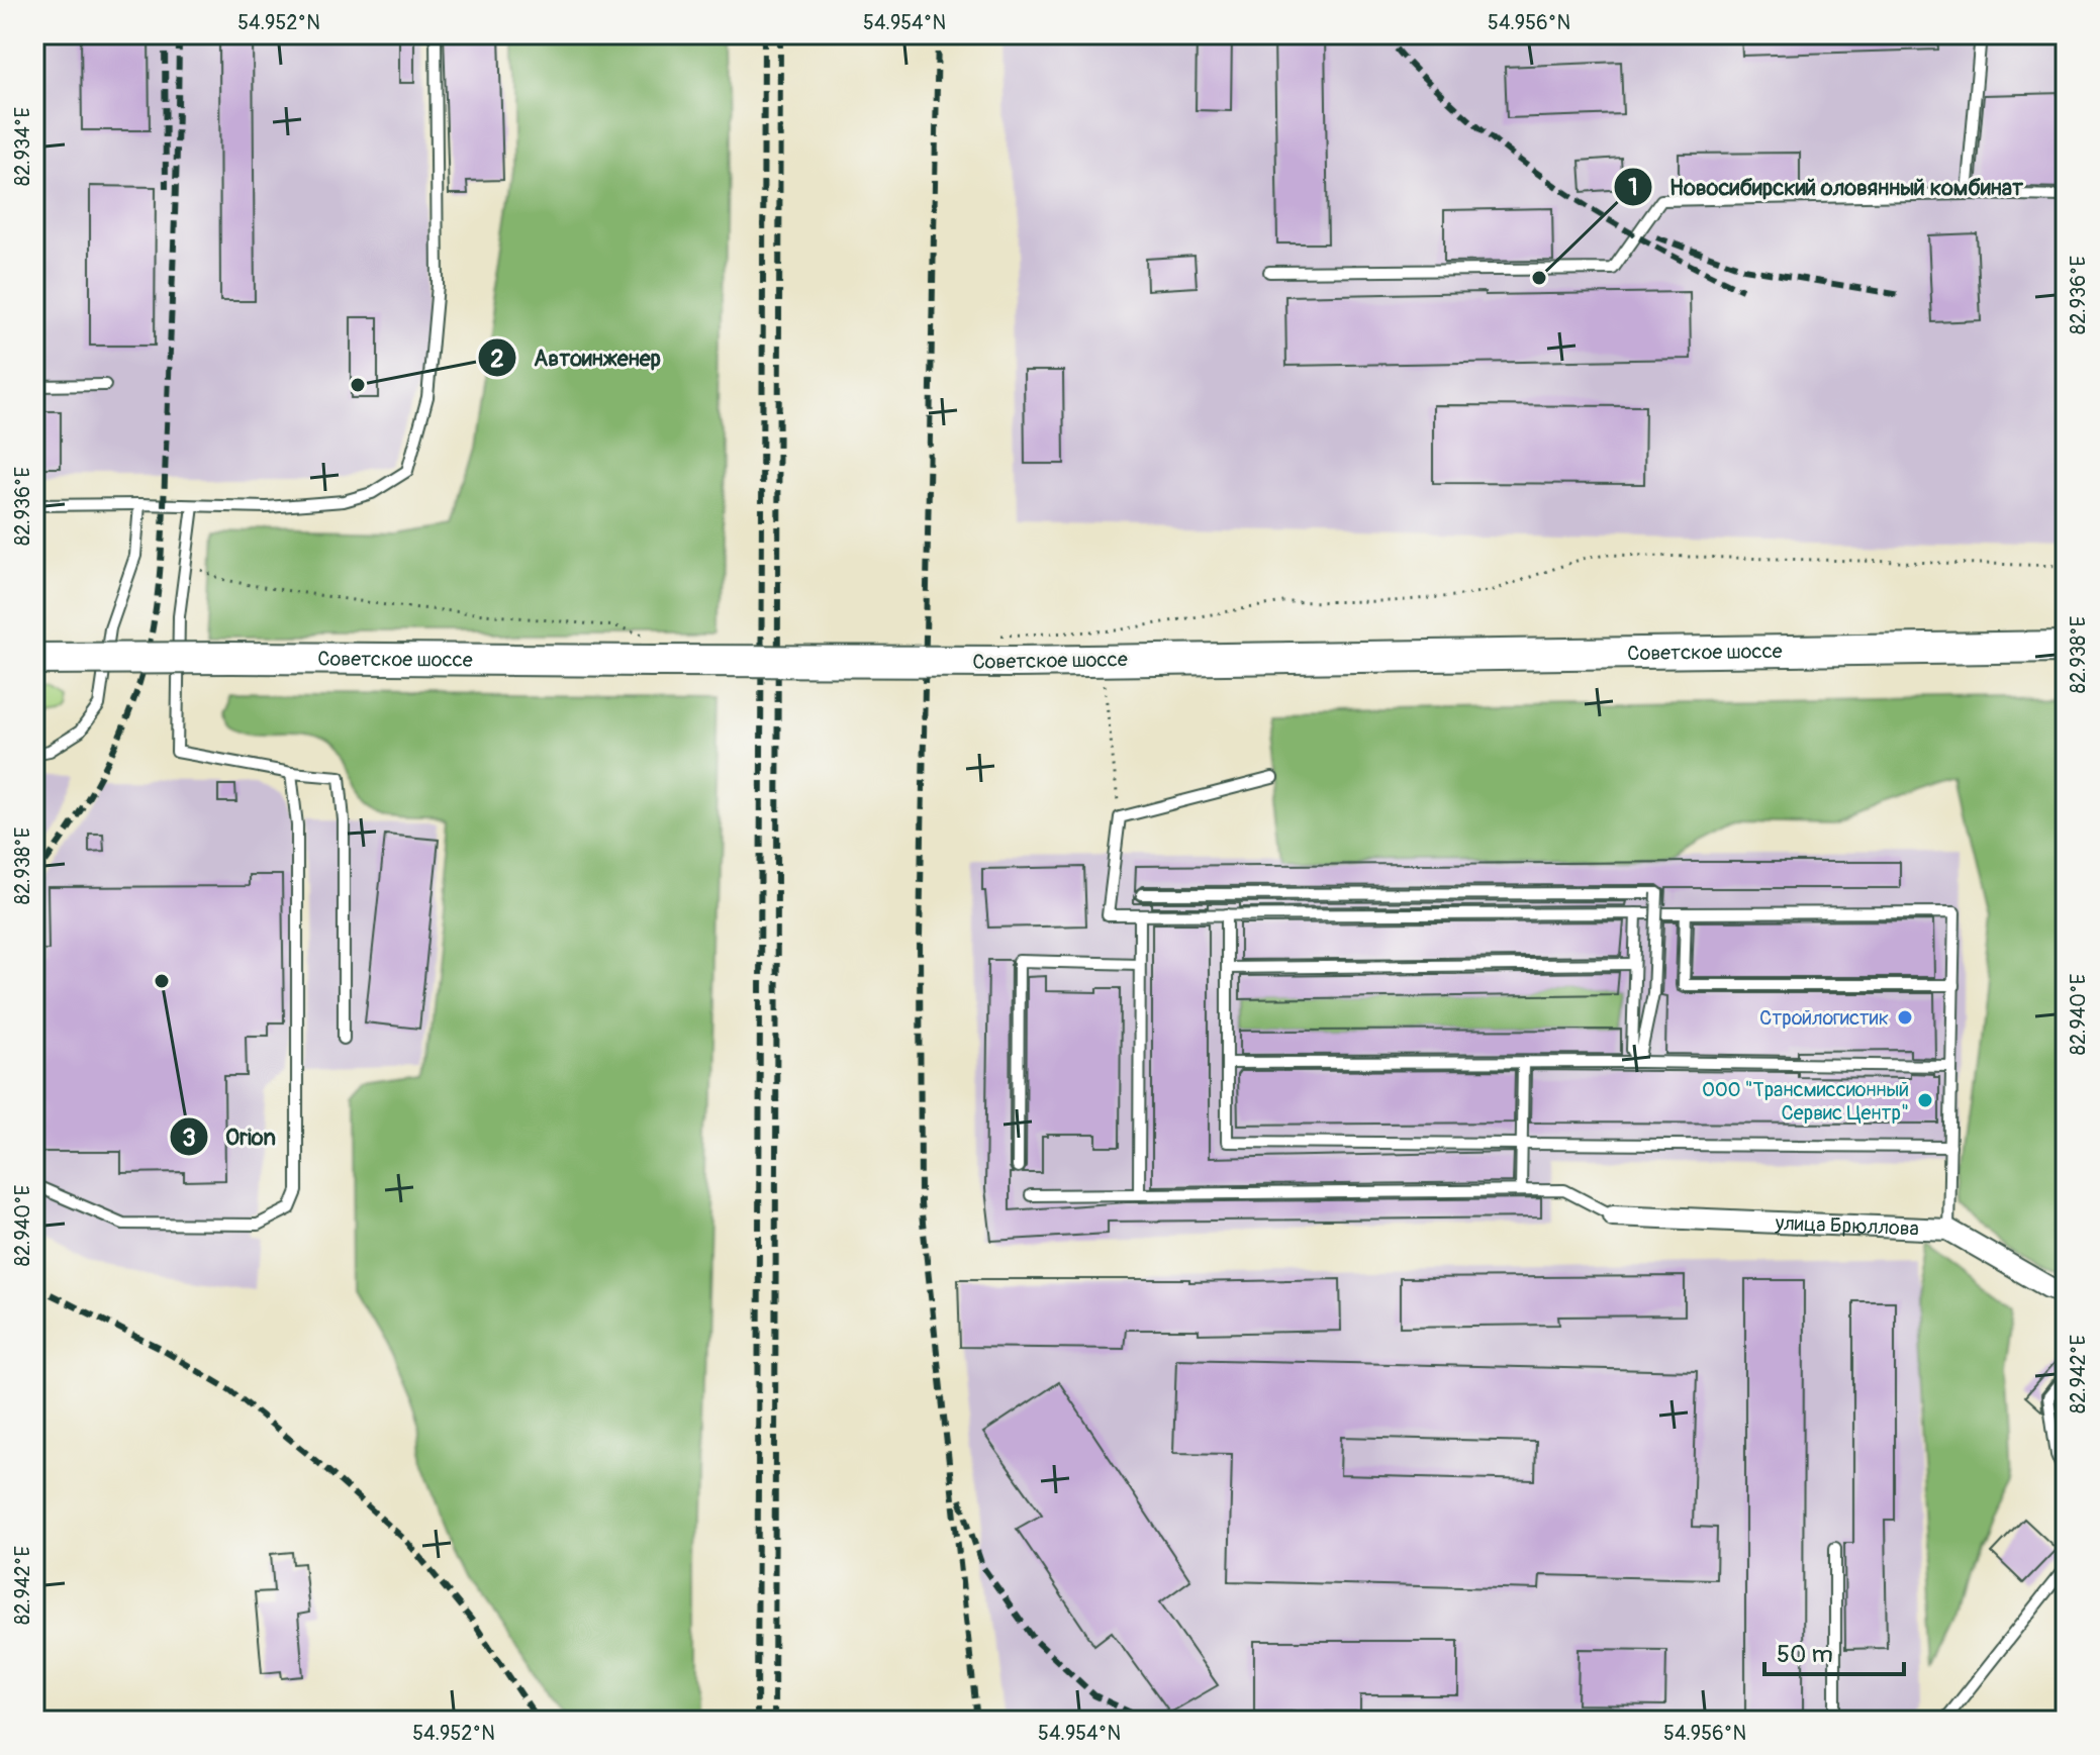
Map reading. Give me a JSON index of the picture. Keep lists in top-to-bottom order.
{
  "streets": {
    "main road": ["Советское шоссе"],
    "street": ["улица Брюллова"]
  },
  "places": [
    "Новосибирский оловянный комбинат",
    "Автоинженер",
    "Orion",
    "Стройлогистик",
    "ООО \"Трансмиссионный Сервис Центр\""
  ],
  "scale_bar": "50 m",
  "coordinates": [
    "54.952°N",
    "54.954°N",
    "54.956°N",
    "82.934°E",
    "82.936°E",
    "82.938°E",
    "82.940°E",
    "82.942°E"
  ]
}
